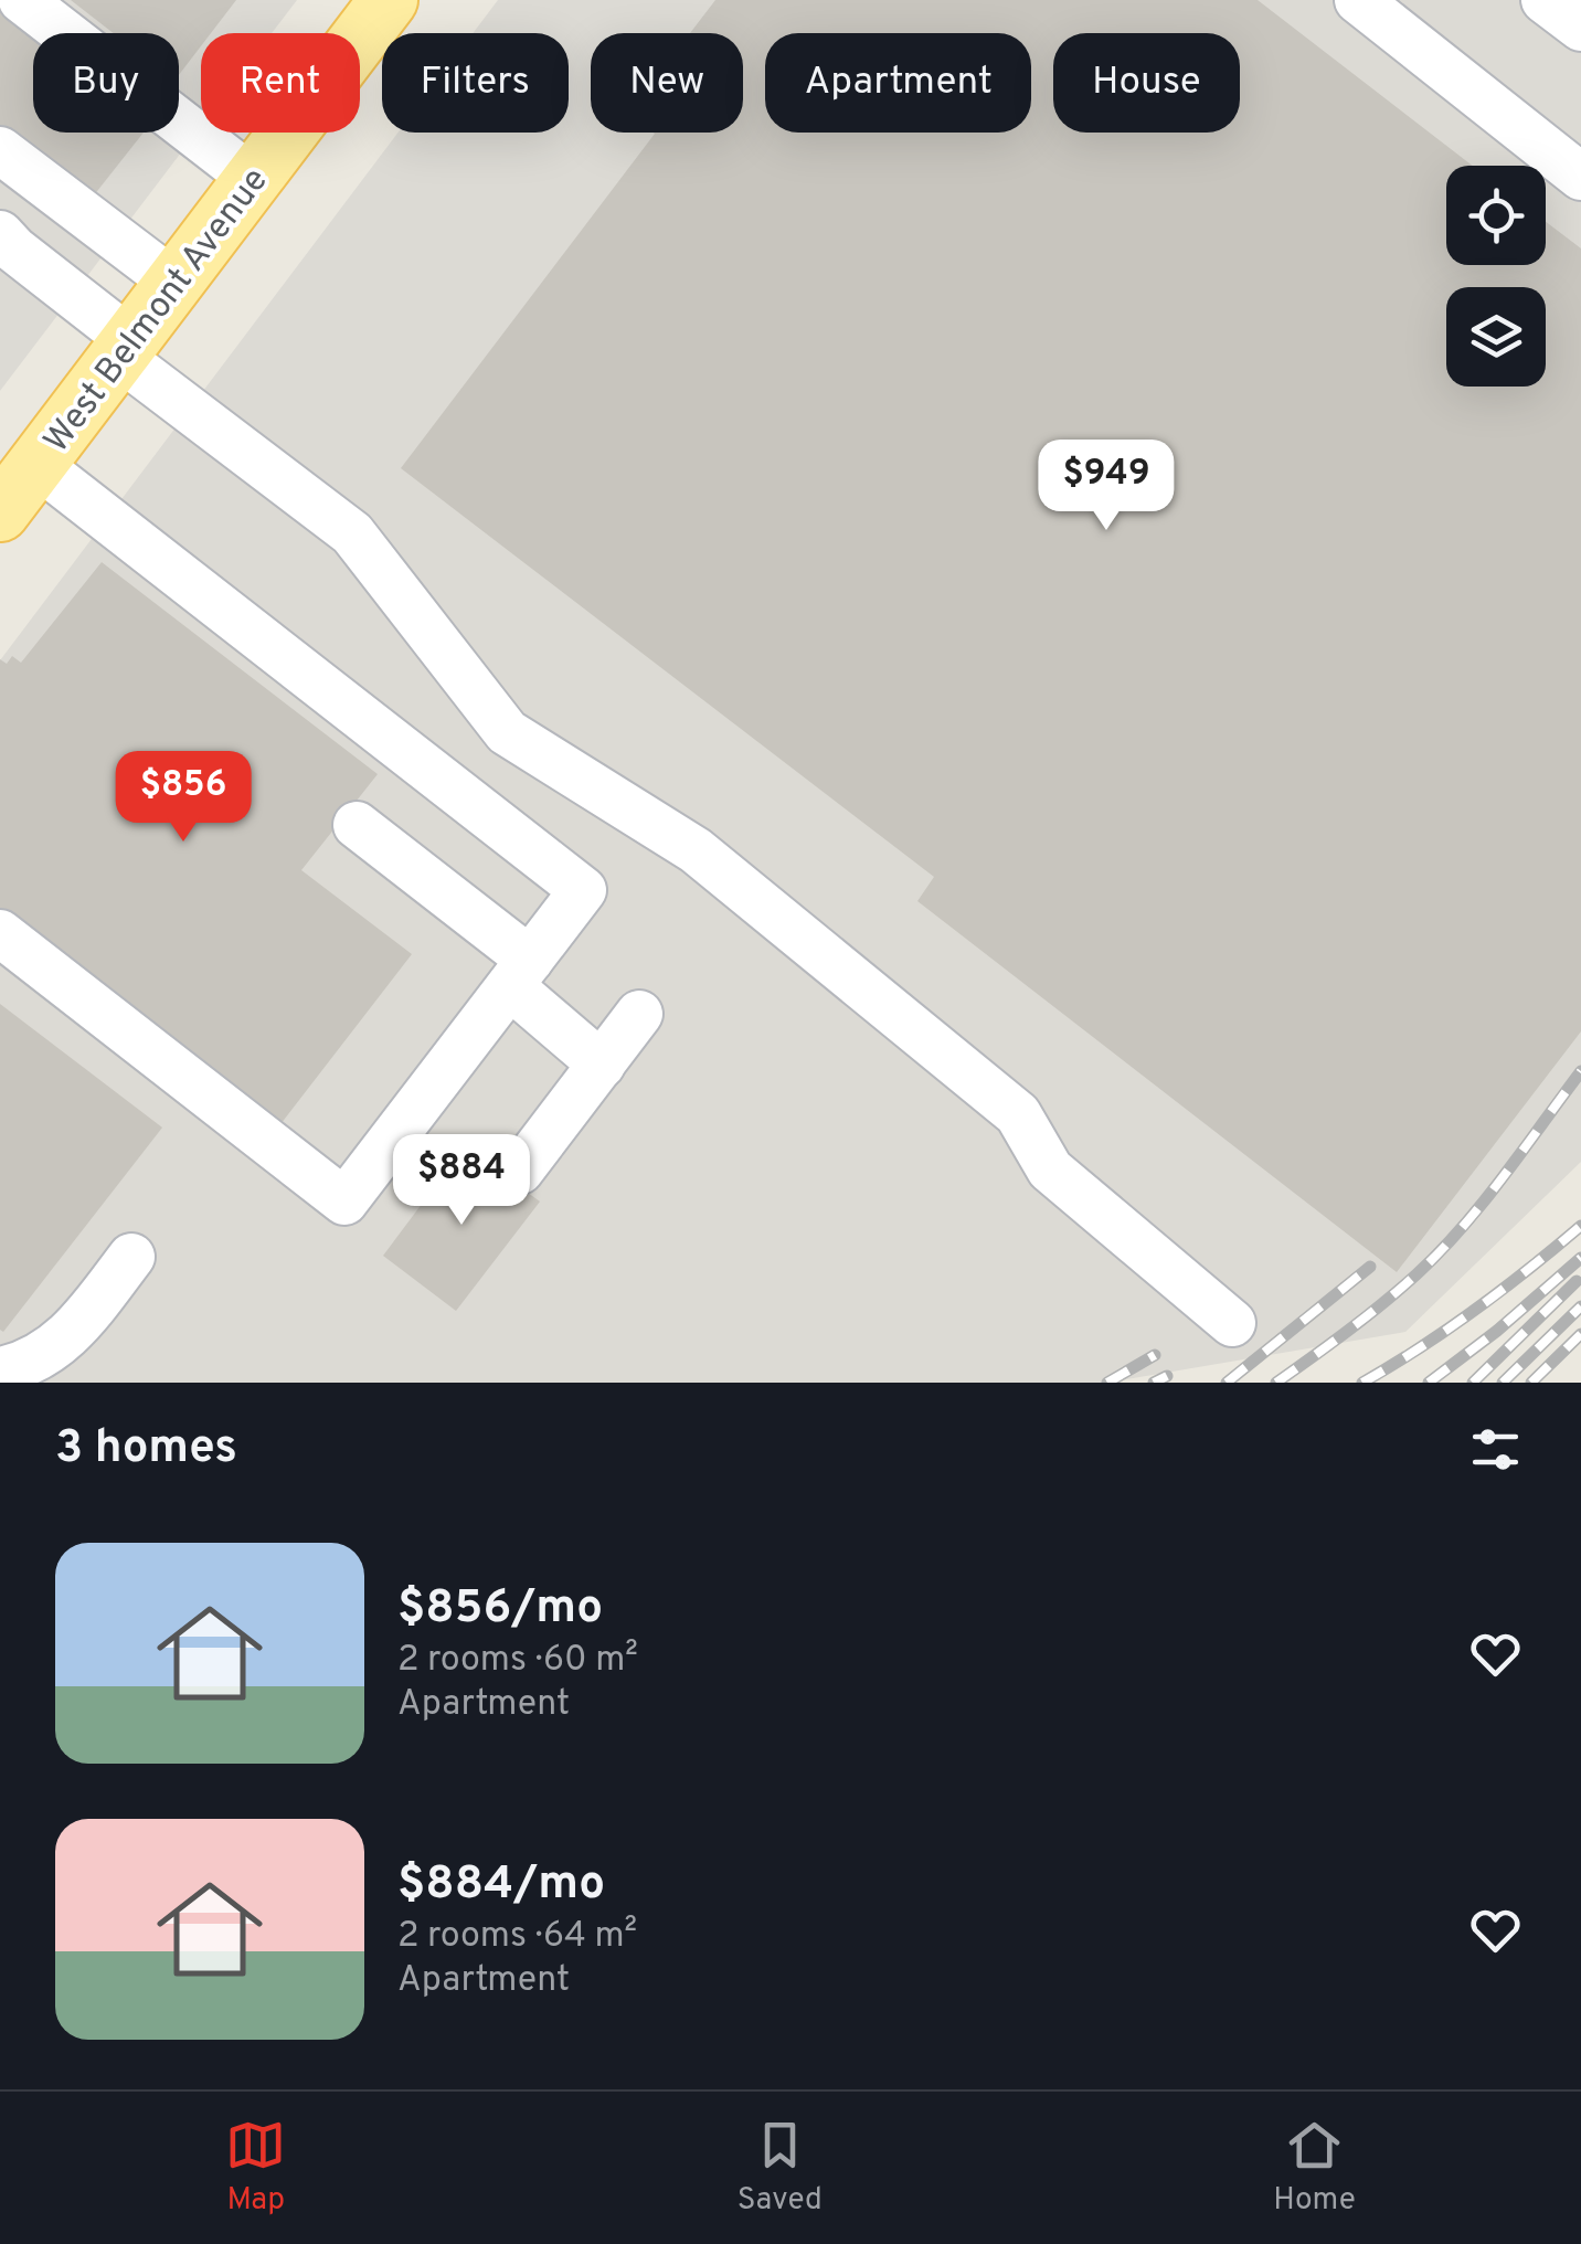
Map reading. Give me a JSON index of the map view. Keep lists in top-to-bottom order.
{
  "streets": {
    "main road": ["West Belmont Avenue"]
  },
  "page": {
    "chip": [
      "Buy",
      "Rent",
      "Filters",
      "New",
      "Apartment",
      "House"
    ],
    "price": ["$949", "$856", "$884"],
    "heading": "3 homes",
    "list": [
      {
        "name": "$856/mo",
        "note": "2 rooms · 60 m² · Apartment"
      },
      {
        "name": "$884/mo",
        "note": "2 rooms · 64 m² · Apartment"
      }
    ],
    "tabs": ["Map", "Saved", "Home"]
  }
}
